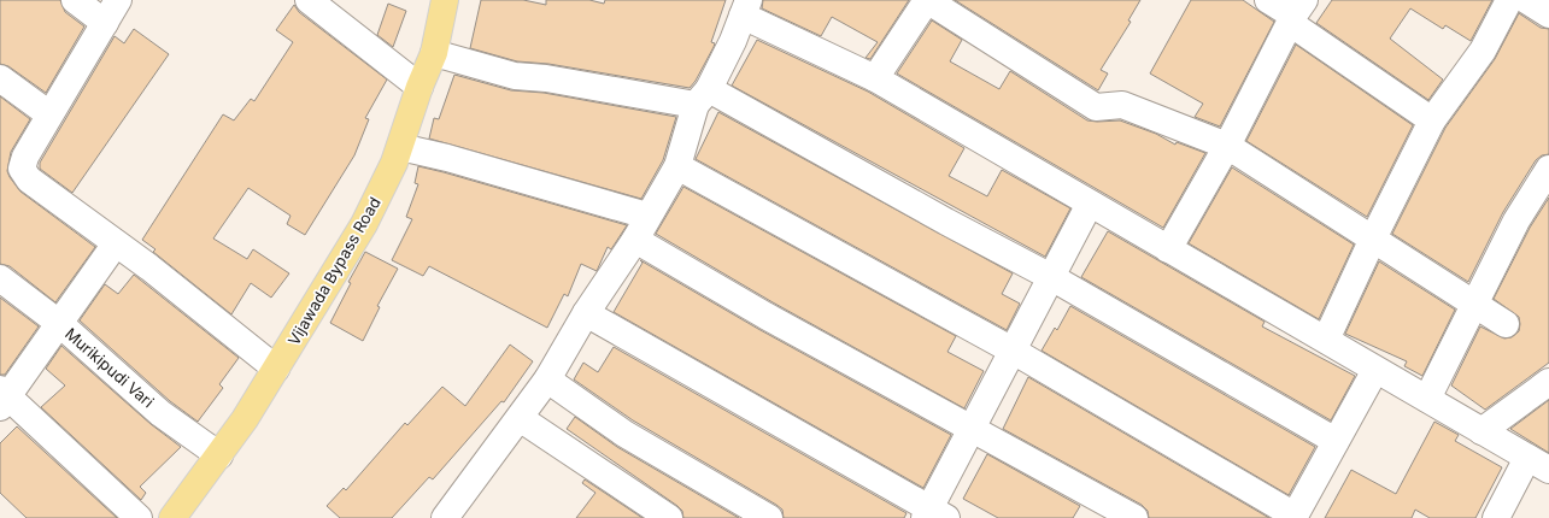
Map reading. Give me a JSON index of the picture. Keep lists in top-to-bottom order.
{
  "streets": {
    "main road": ["Vijawada Bypass Road"],
    "street": ["Murikipudi Vari"]
  },
  "crossings": [
    ["Vijawada Bypass Road", "Murikipudi Vari"]
  ]
}
